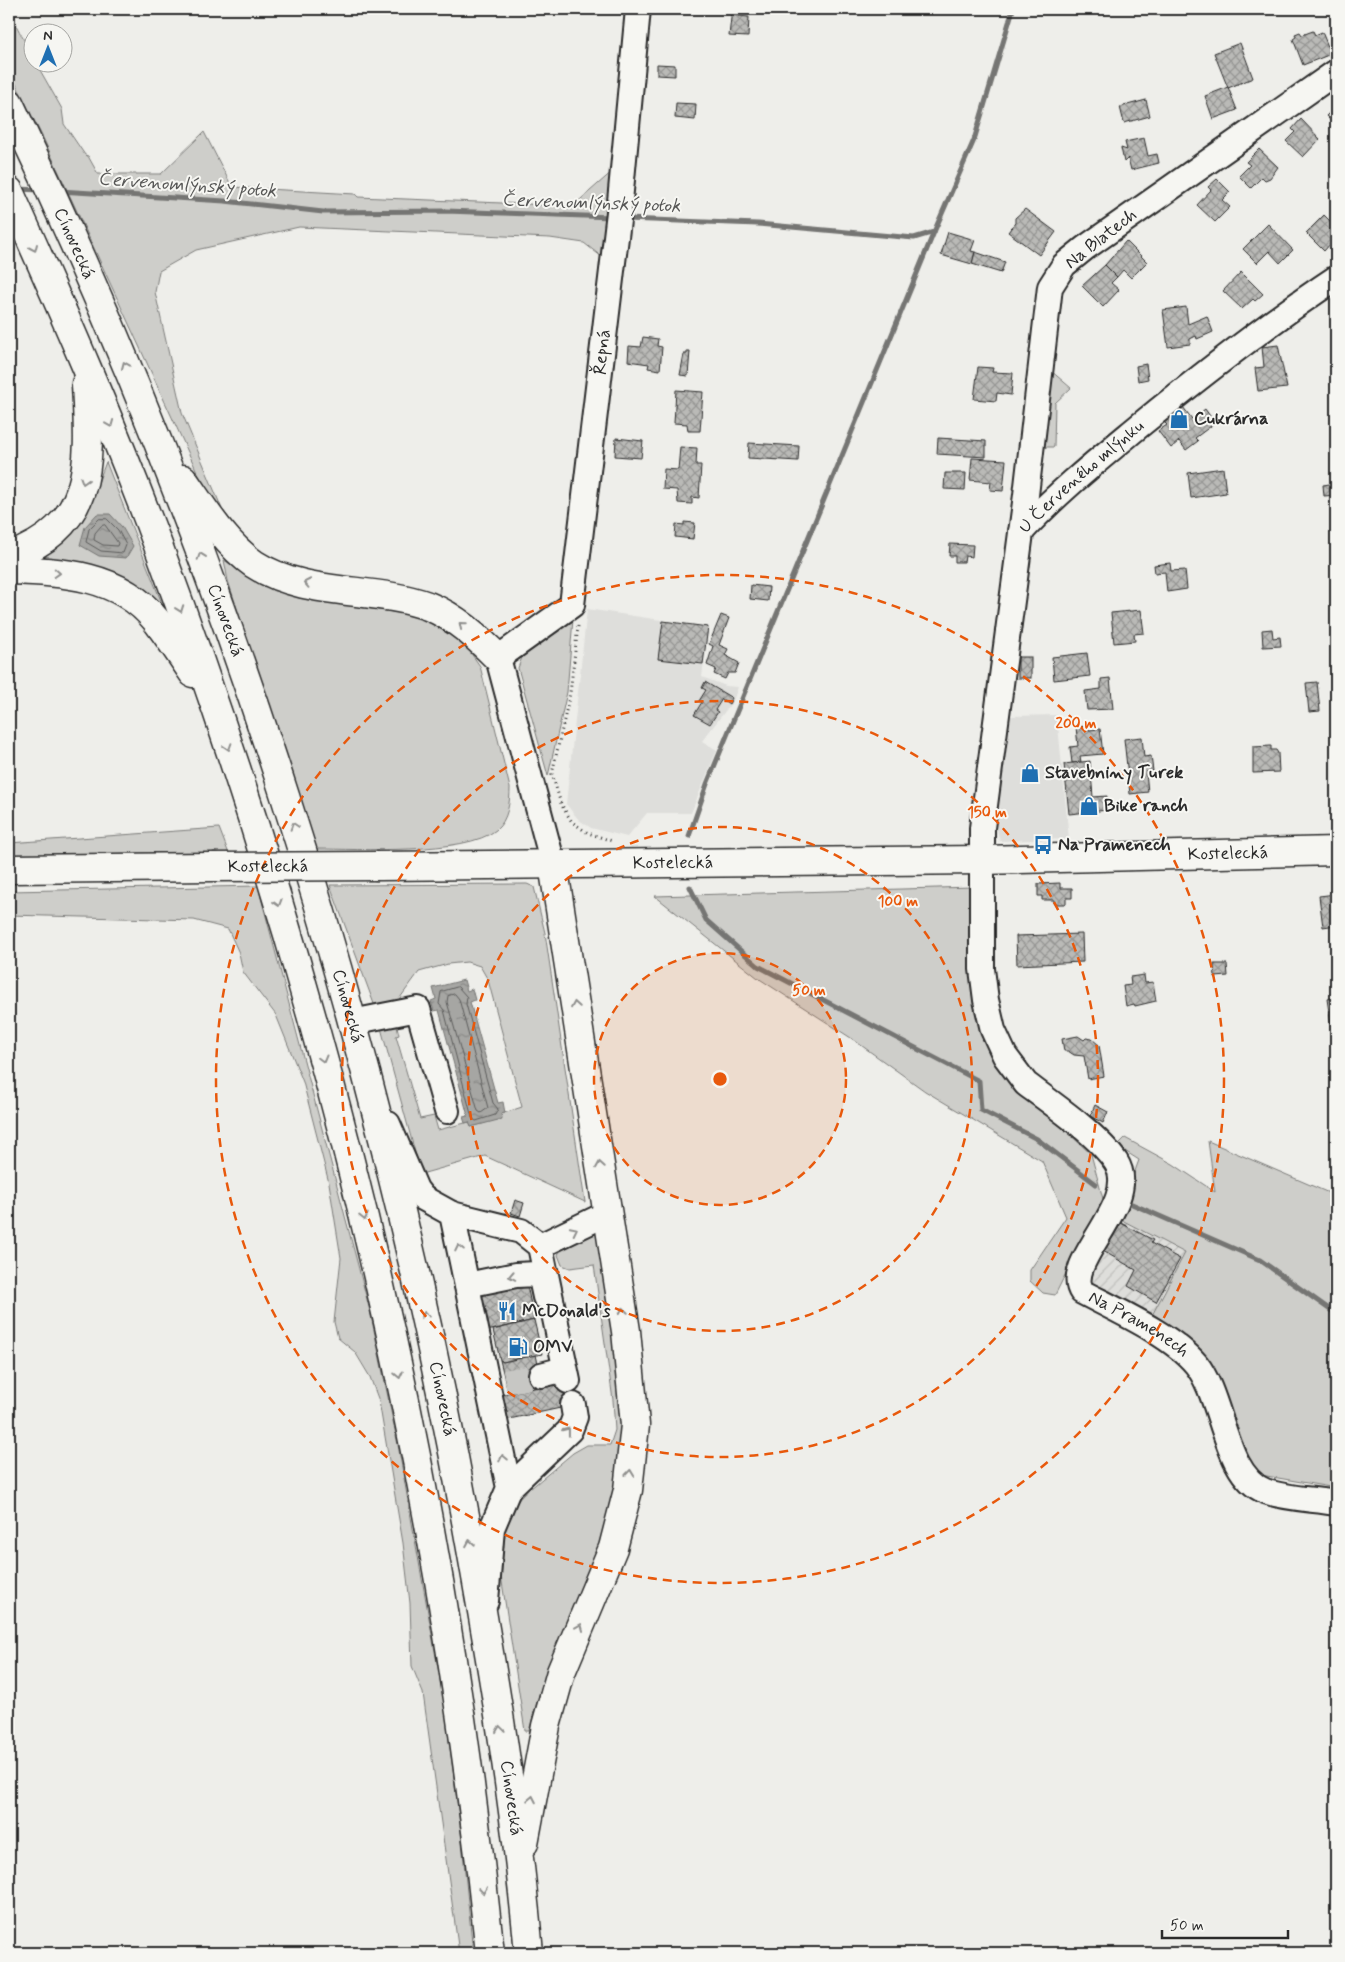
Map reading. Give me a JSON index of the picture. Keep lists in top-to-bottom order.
{
  "streets": {
    "main road": ["Cínovecká", "Kostelecká"],
    "street": [
      "Na Blatech",
      "Řepná",
      "U Červeného mlýnku",
      "Na Pramenech"
    ]
  },
  "crossings": [
    ["Na Blatech", "U Červeného mlýnku"],
    ["U Červeného mlýnku", "Kostelecká"],
    ["U Červeného mlýnku", "Na Pramenech"],
    ["Kostelecká", "Na Pramenech"]
  ],
  "water": ["Červenomlýnský potok"],
  "places": {
    "shop": ["Cukrárna", "Stavebniny Turek", "Bike ranch"],
    "bus stop": ["Na Pramenech"],
    "restaurant": ["McDonald's"],
    "fuel station": ["OMV"]
  },
  "scale_bar": "50 m",
  "north": "top",
  "rings": [
    "200 m",
    "150 m",
    "100 m",
    "50 m"
  ]
}
